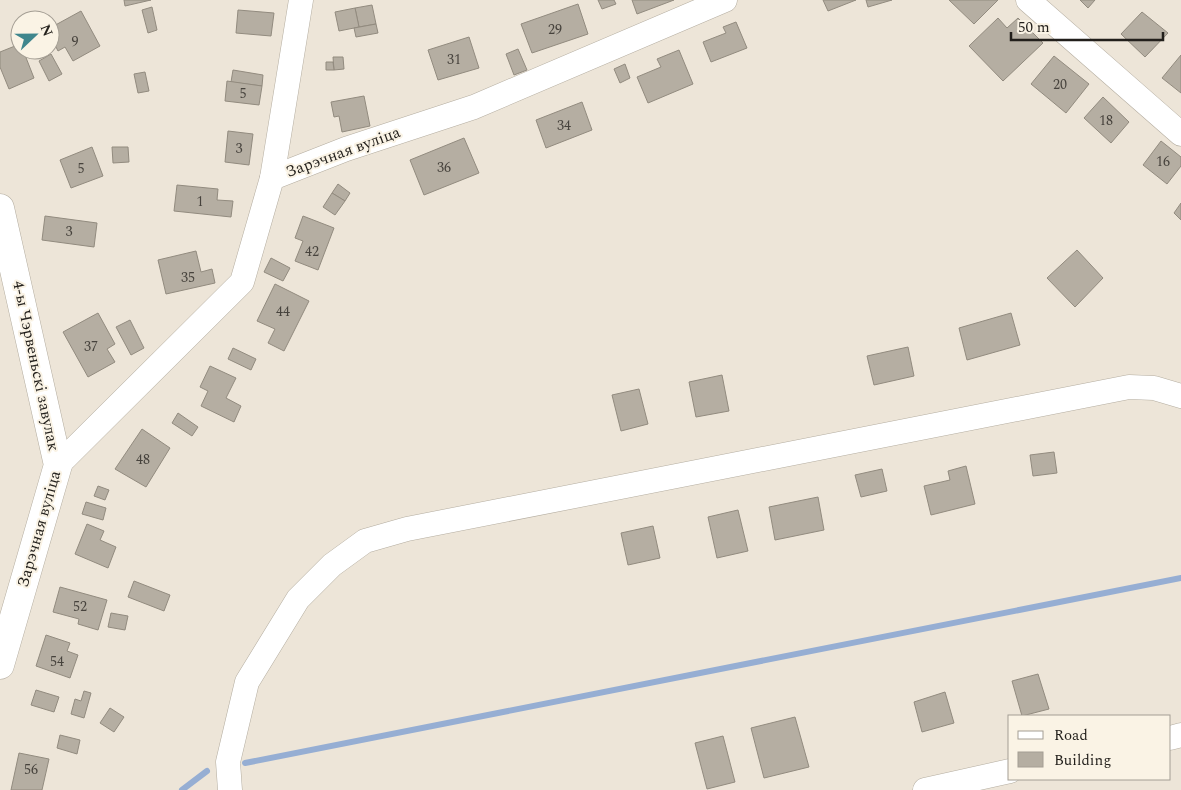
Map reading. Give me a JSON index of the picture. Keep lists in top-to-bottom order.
{
  "streets": {
    "street": ["Зарэчная вуліца", "4-ы Чэрвеньскі завулак"]
  },
  "crossings": [
    ["Зарэчная вуліца", "4-ы Чэрвеньскі завулак"]
  ],
  "house_numbers": [
    "29",
    "9",
    "31",
    "20",
    "5",
    "18",
    "34",
    "3",
    "16",
    "36",
    "5",
    "1",
    "3",
    "42",
    "35",
    "44",
    "37",
    "48",
    "52",
    "54",
    "56"
  ],
  "legend": ["Road", "Building"],
  "scale_bar": "50 m",
  "north": "right"
}
